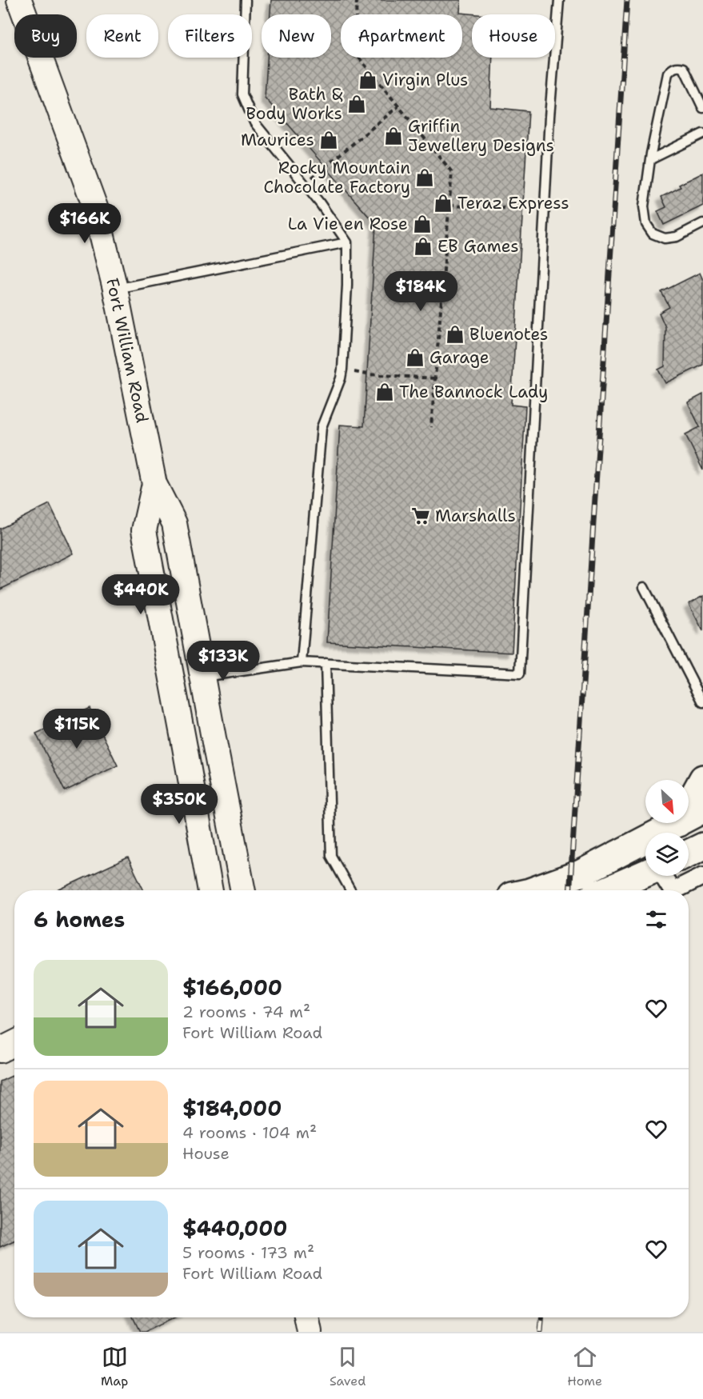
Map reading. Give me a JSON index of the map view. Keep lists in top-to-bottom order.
{
  "streets": {
    "main road": ["Fort William Road"]
  },
  "places": {
    "shop": [
      "Virgin Plus",
      "Bath & Body Works",
      "Griffin Jewellery Designs",
      "Maurices",
      "Rocky Mountain Chocolate Factory",
      "Teraz Express",
      "La Vie en Rose",
      "EB Games",
      "Bluenotes",
      "Garage",
      "The Bannock Lady"
    ],
    "supermarket": ["Marshalls"]
  },
  "north": "bottom right",
  "page": {
    "chip": [
      "Buy",
      "Rent",
      "Filters",
      "New",
      "Apartment",
      "House"
    ],
    "price": [
      "$166K",
      "$184K",
      "$440K",
      "$133K",
      "$115K",
      "$350K"
    ],
    "heading": "6 homes",
    "list": [
      {
        "name": "$166,000",
        "note": "2 rooms · 74 m² · Fort William Road"
      },
      {
        "name": "$184,000",
        "note": "4 rooms · 104 m² · House"
      },
      {
        "name": "$440,000",
        "note": "5 rooms · 173 m² · Fort William Road"
      }
    ],
    "tabs": ["Map", "Saved", "Home"]
  }
}
